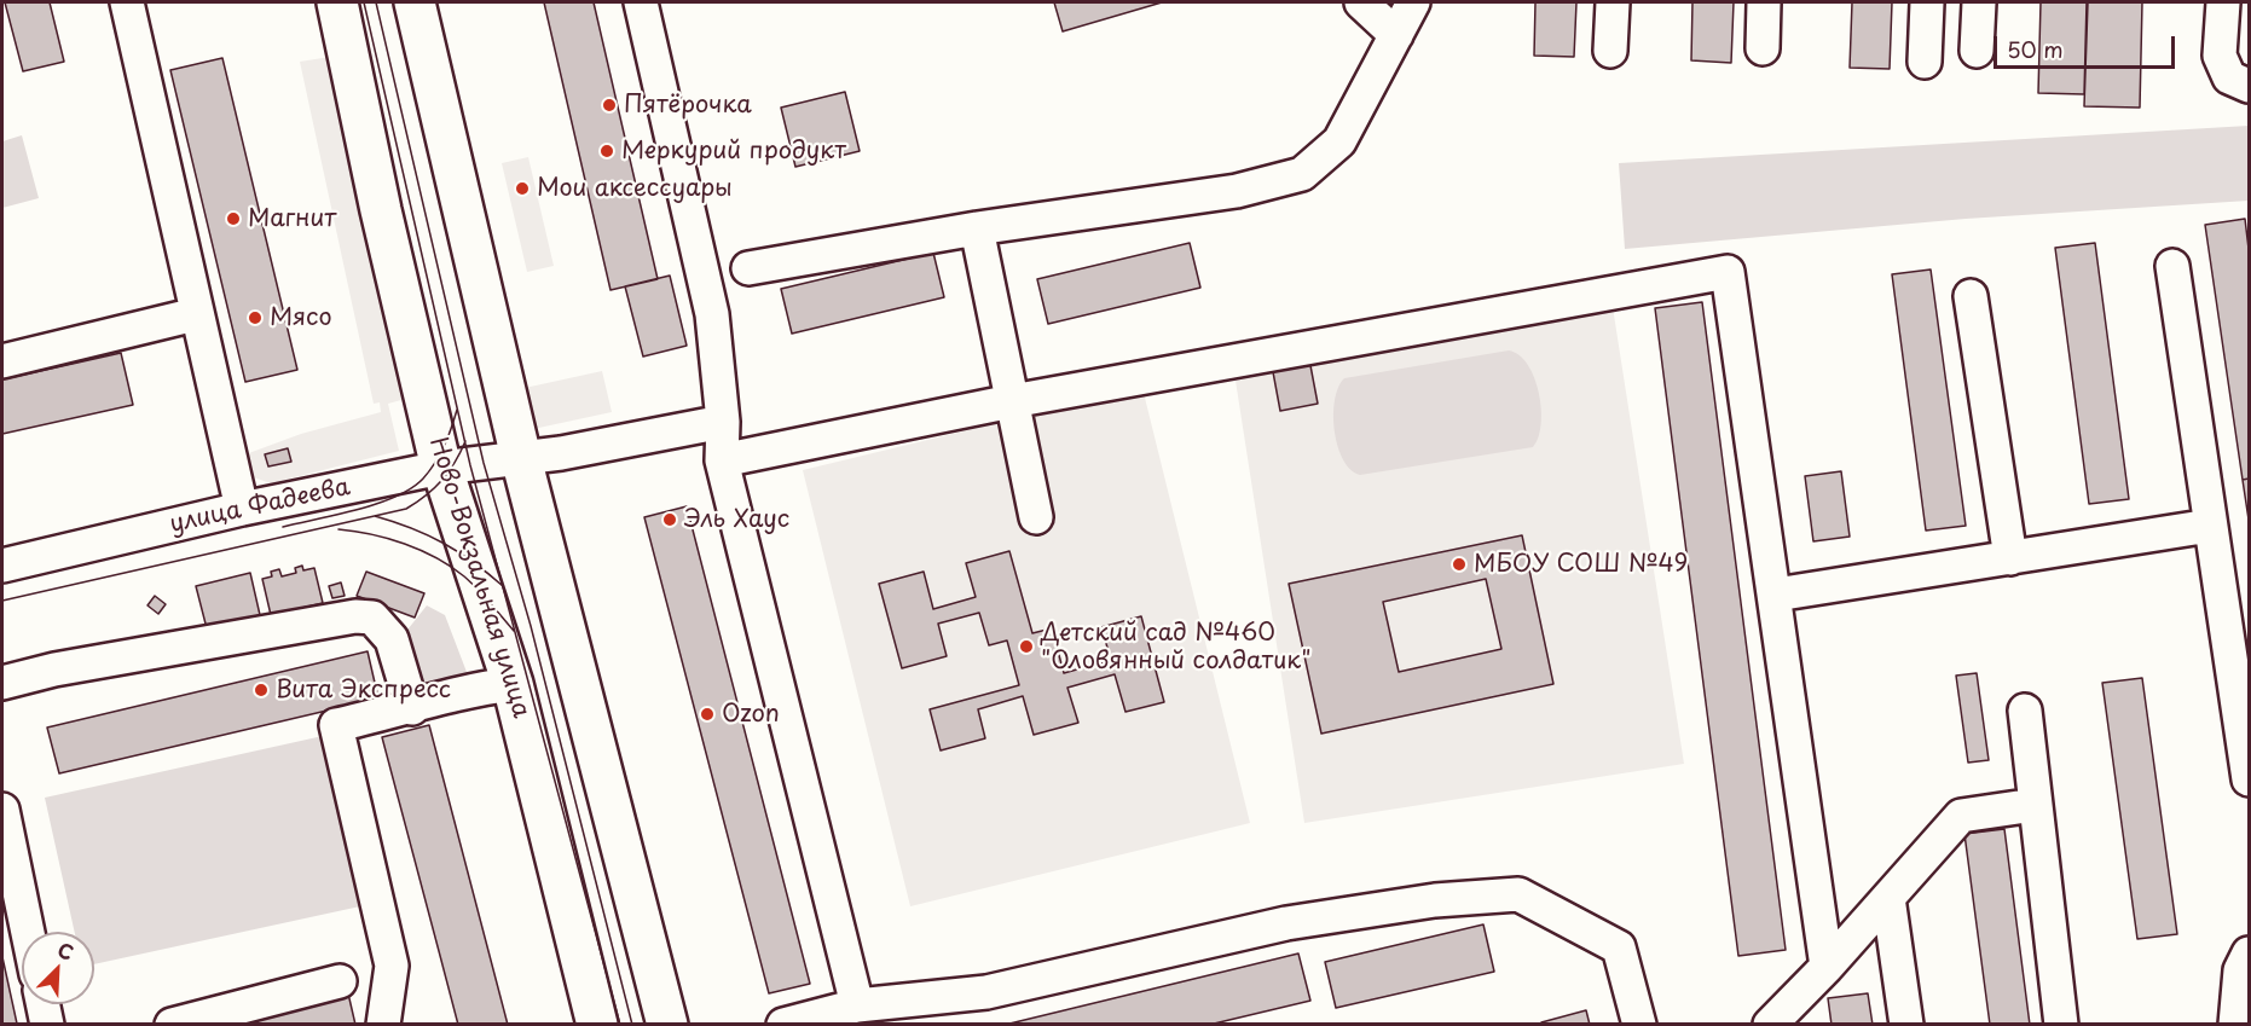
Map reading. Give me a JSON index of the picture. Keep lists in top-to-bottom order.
{
  "streets": {
    "main road": ["Ново-Вокзальная улица"],
    "street": ["улица Фадеева"]
  },
  "crossings": [
    ["улица Фадеева", "Ново-Вокзальная улица"]
  ],
  "places": [
    "Пятёрочка",
    "Меркурий продукт",
    "Мои аксессуары",
    "Магнит",
    "Мясо",
    "Эль Хаус",
    "МБОУ СОШ №49",
    "Детский сад №460 \"Оловянный солдатик\"",
    "Вита Экспресс",
    "Ozon"
  ],
  "scale_bar": "50 m",
  "north": "top right"
}
